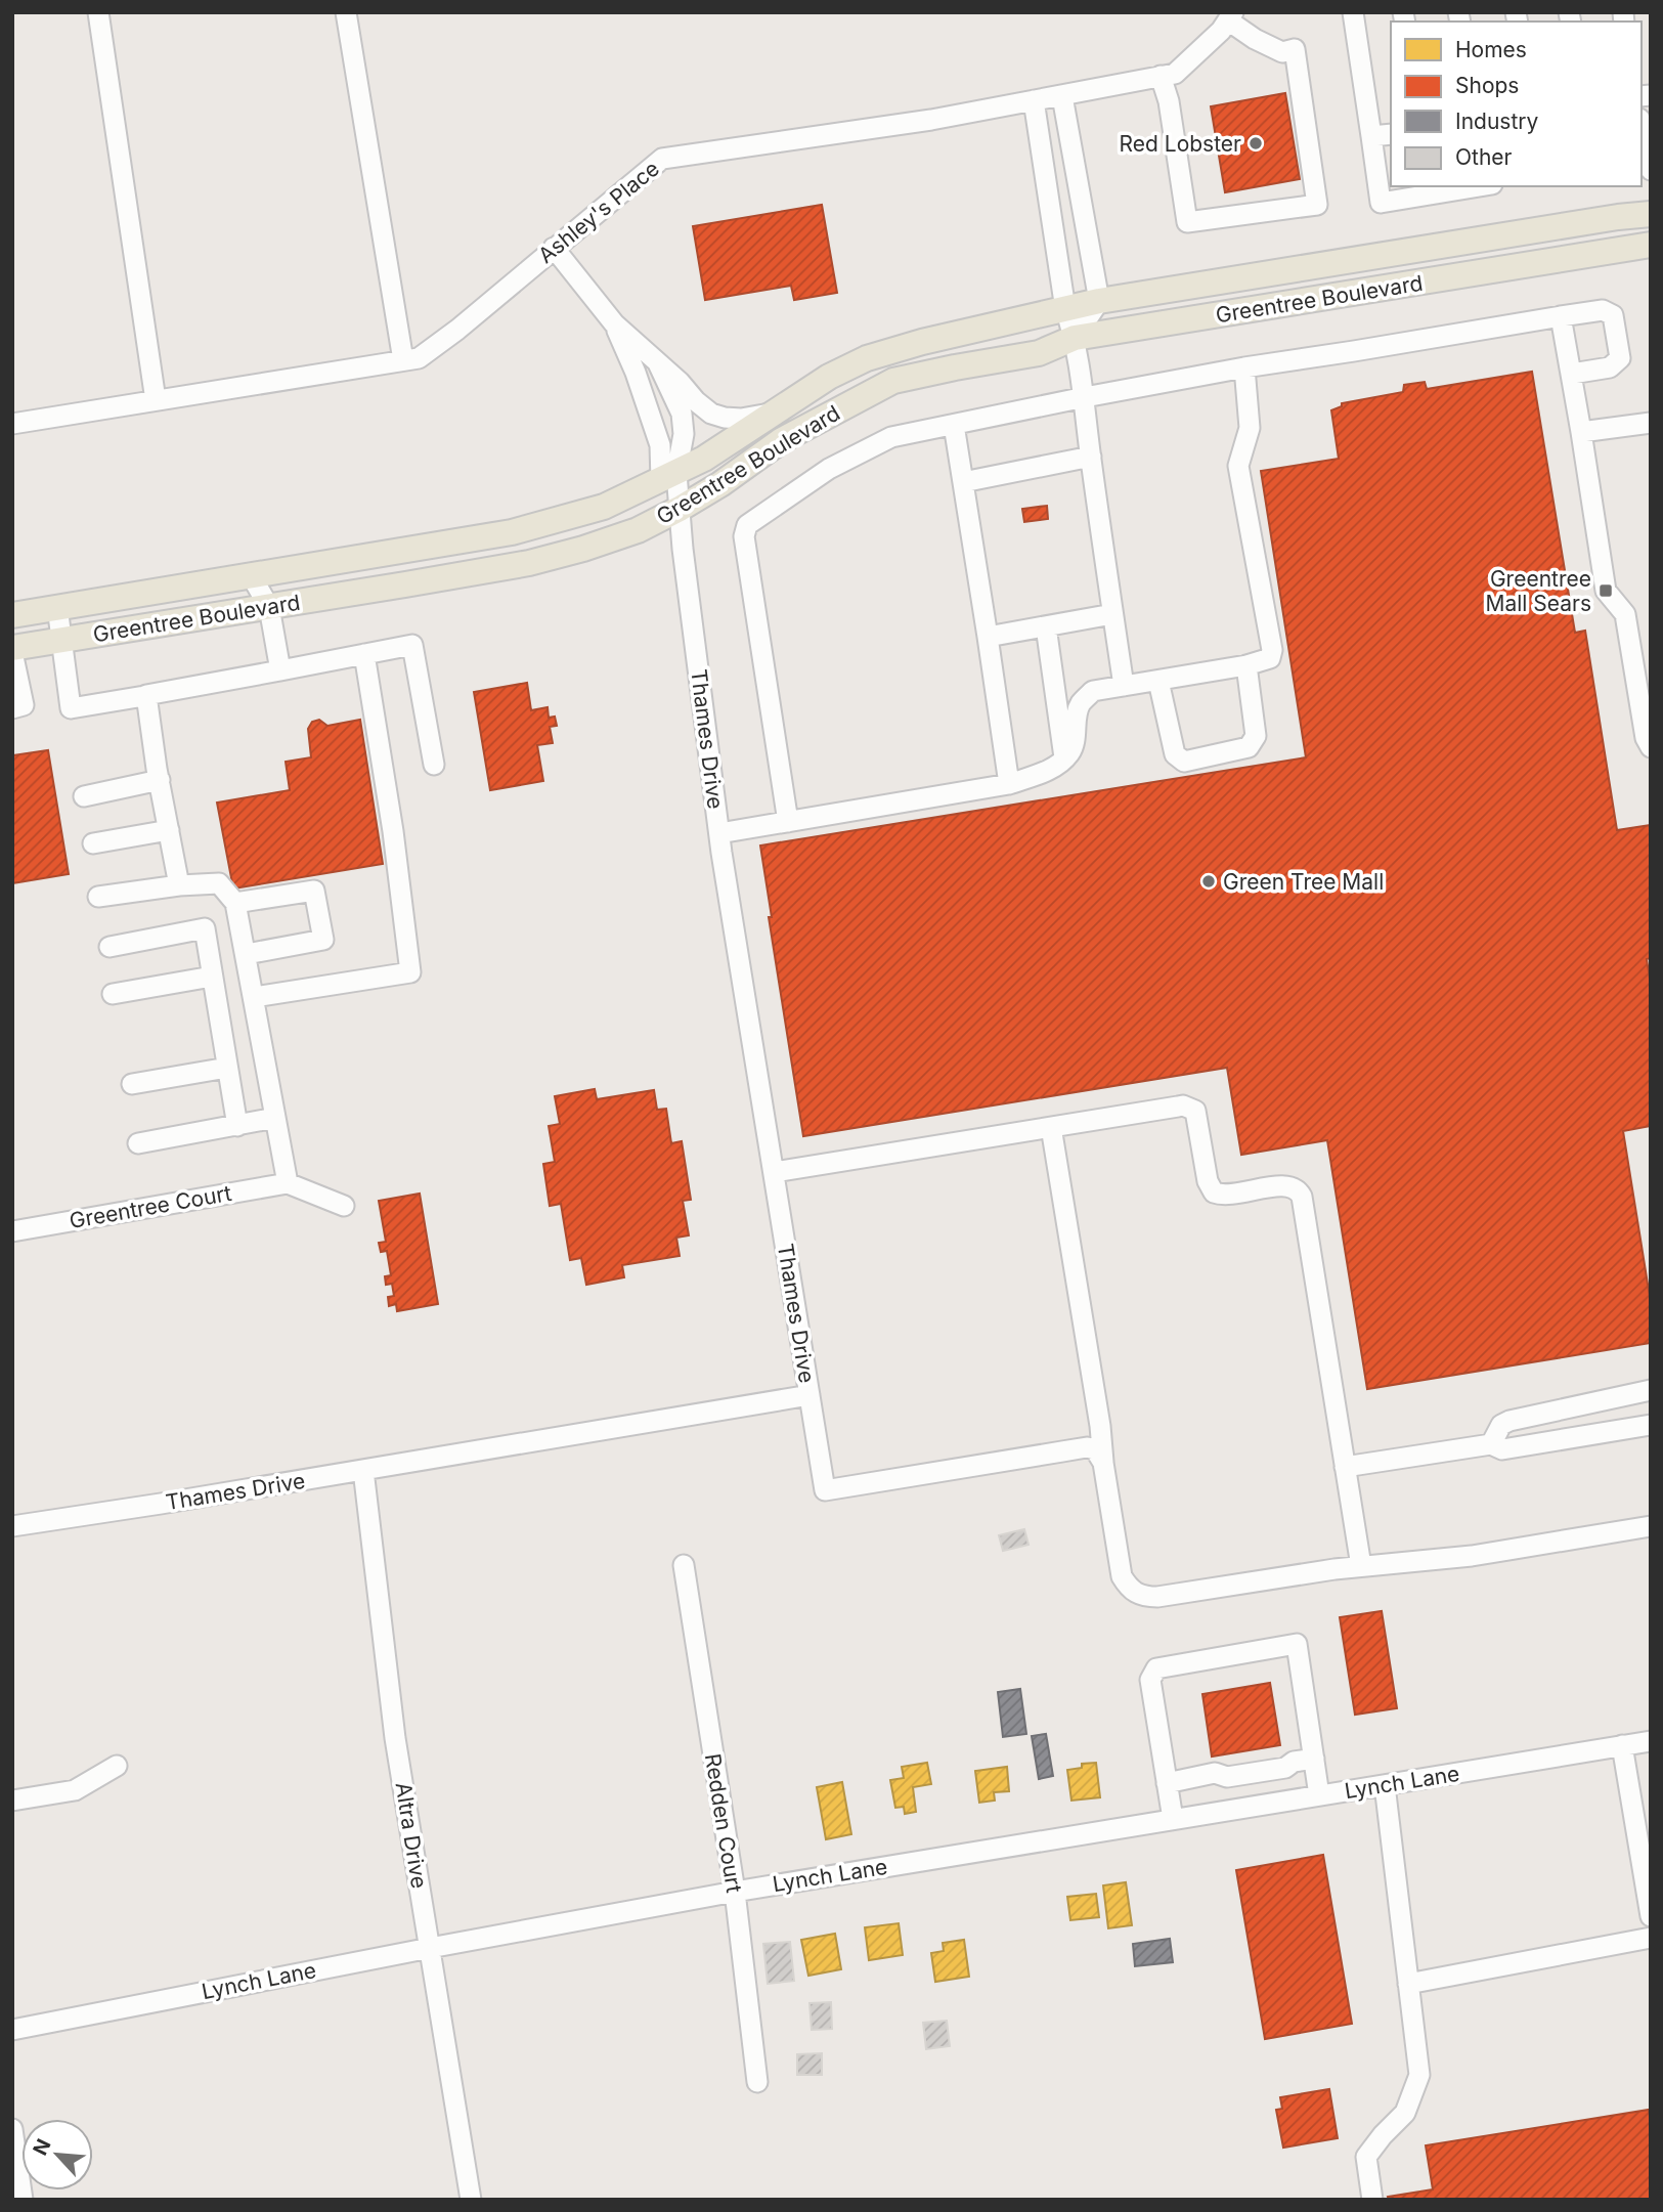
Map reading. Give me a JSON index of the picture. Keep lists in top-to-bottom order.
{
  "streets": {
    "main road": ["Greentree Boulevard"],
    "street": [
      "Ashley's Place",
      "Thames Drive",
      "Greentree Court",
      "Lynch Lane",
      "Redden Court",
      "Altra Drive"
    ]
  },
  "crossings": [
    ["Greentree Boulevard", "Thames Drive"],
    ["Thames Drive", "Altra Drive"],
    ["Lynch Lane", "Redden Court"],
    ["Lynch Lane", "Altra Drive"]
  ],
  "places": {
    "other": ["Red Lobster", "Green Tree Mall"],
    "transit": ["Greentree Mall Sears"]
  },
  "legend": [
    "Homes",
    "Shops",
    "Industry",
    "Other"
  ],
  "north": "top left"
}
